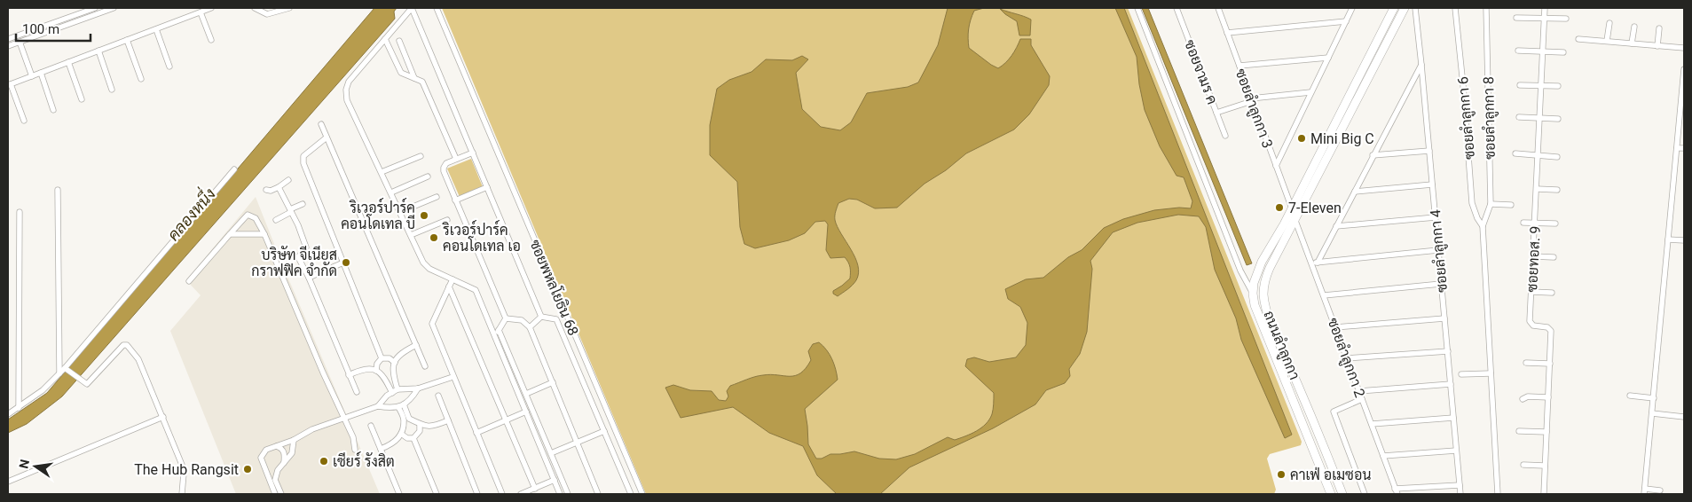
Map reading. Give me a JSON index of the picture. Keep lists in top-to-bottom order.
{
  "streets": {
    "main road": ["ถนนลำลูกกา"],
    "street": [
      "ซอยจามร ค",
      "ซอยลำลูกกา 3",
      "ซอยลำลูกกา 6",
      "ซอยลำลูกกา 8",
      "ซอยลำลูกกา 4",
      "ซอยทอส. 9",
      "ซอยพหลโยธิน 68",
      "ซอยลำลูกกา 2"
    ]
  },
  "crossings": [
    ["ซอยลำลูกกา 3", "ถนนลำลูกกา"],
    ["ซอยลำลูกกา 6", "ซอยลำลูกกา 8"],
    ["ถนนลำลูกกา", "ซอยลำลูกกา 2"]
  ],
  "water": ["คลองหนึ่ง"],
  "places": [
    "Mini Big C",
    "7-Eleven",
    "ริเวอร์ปาร์ค คอนโดเทล บี",
    "ริเวอร์ปาร์ค คอนโดเทล เอ",
    "บริษัท จีเนียส กราฟฟิค จำกัด",
    "เซียร์ รังสิต",
    "The Hub Rangsit",
    "คาเฟ่ อเมซอน"
  ],
  "scale_bar": "100 m",
  "north": "left"
}
